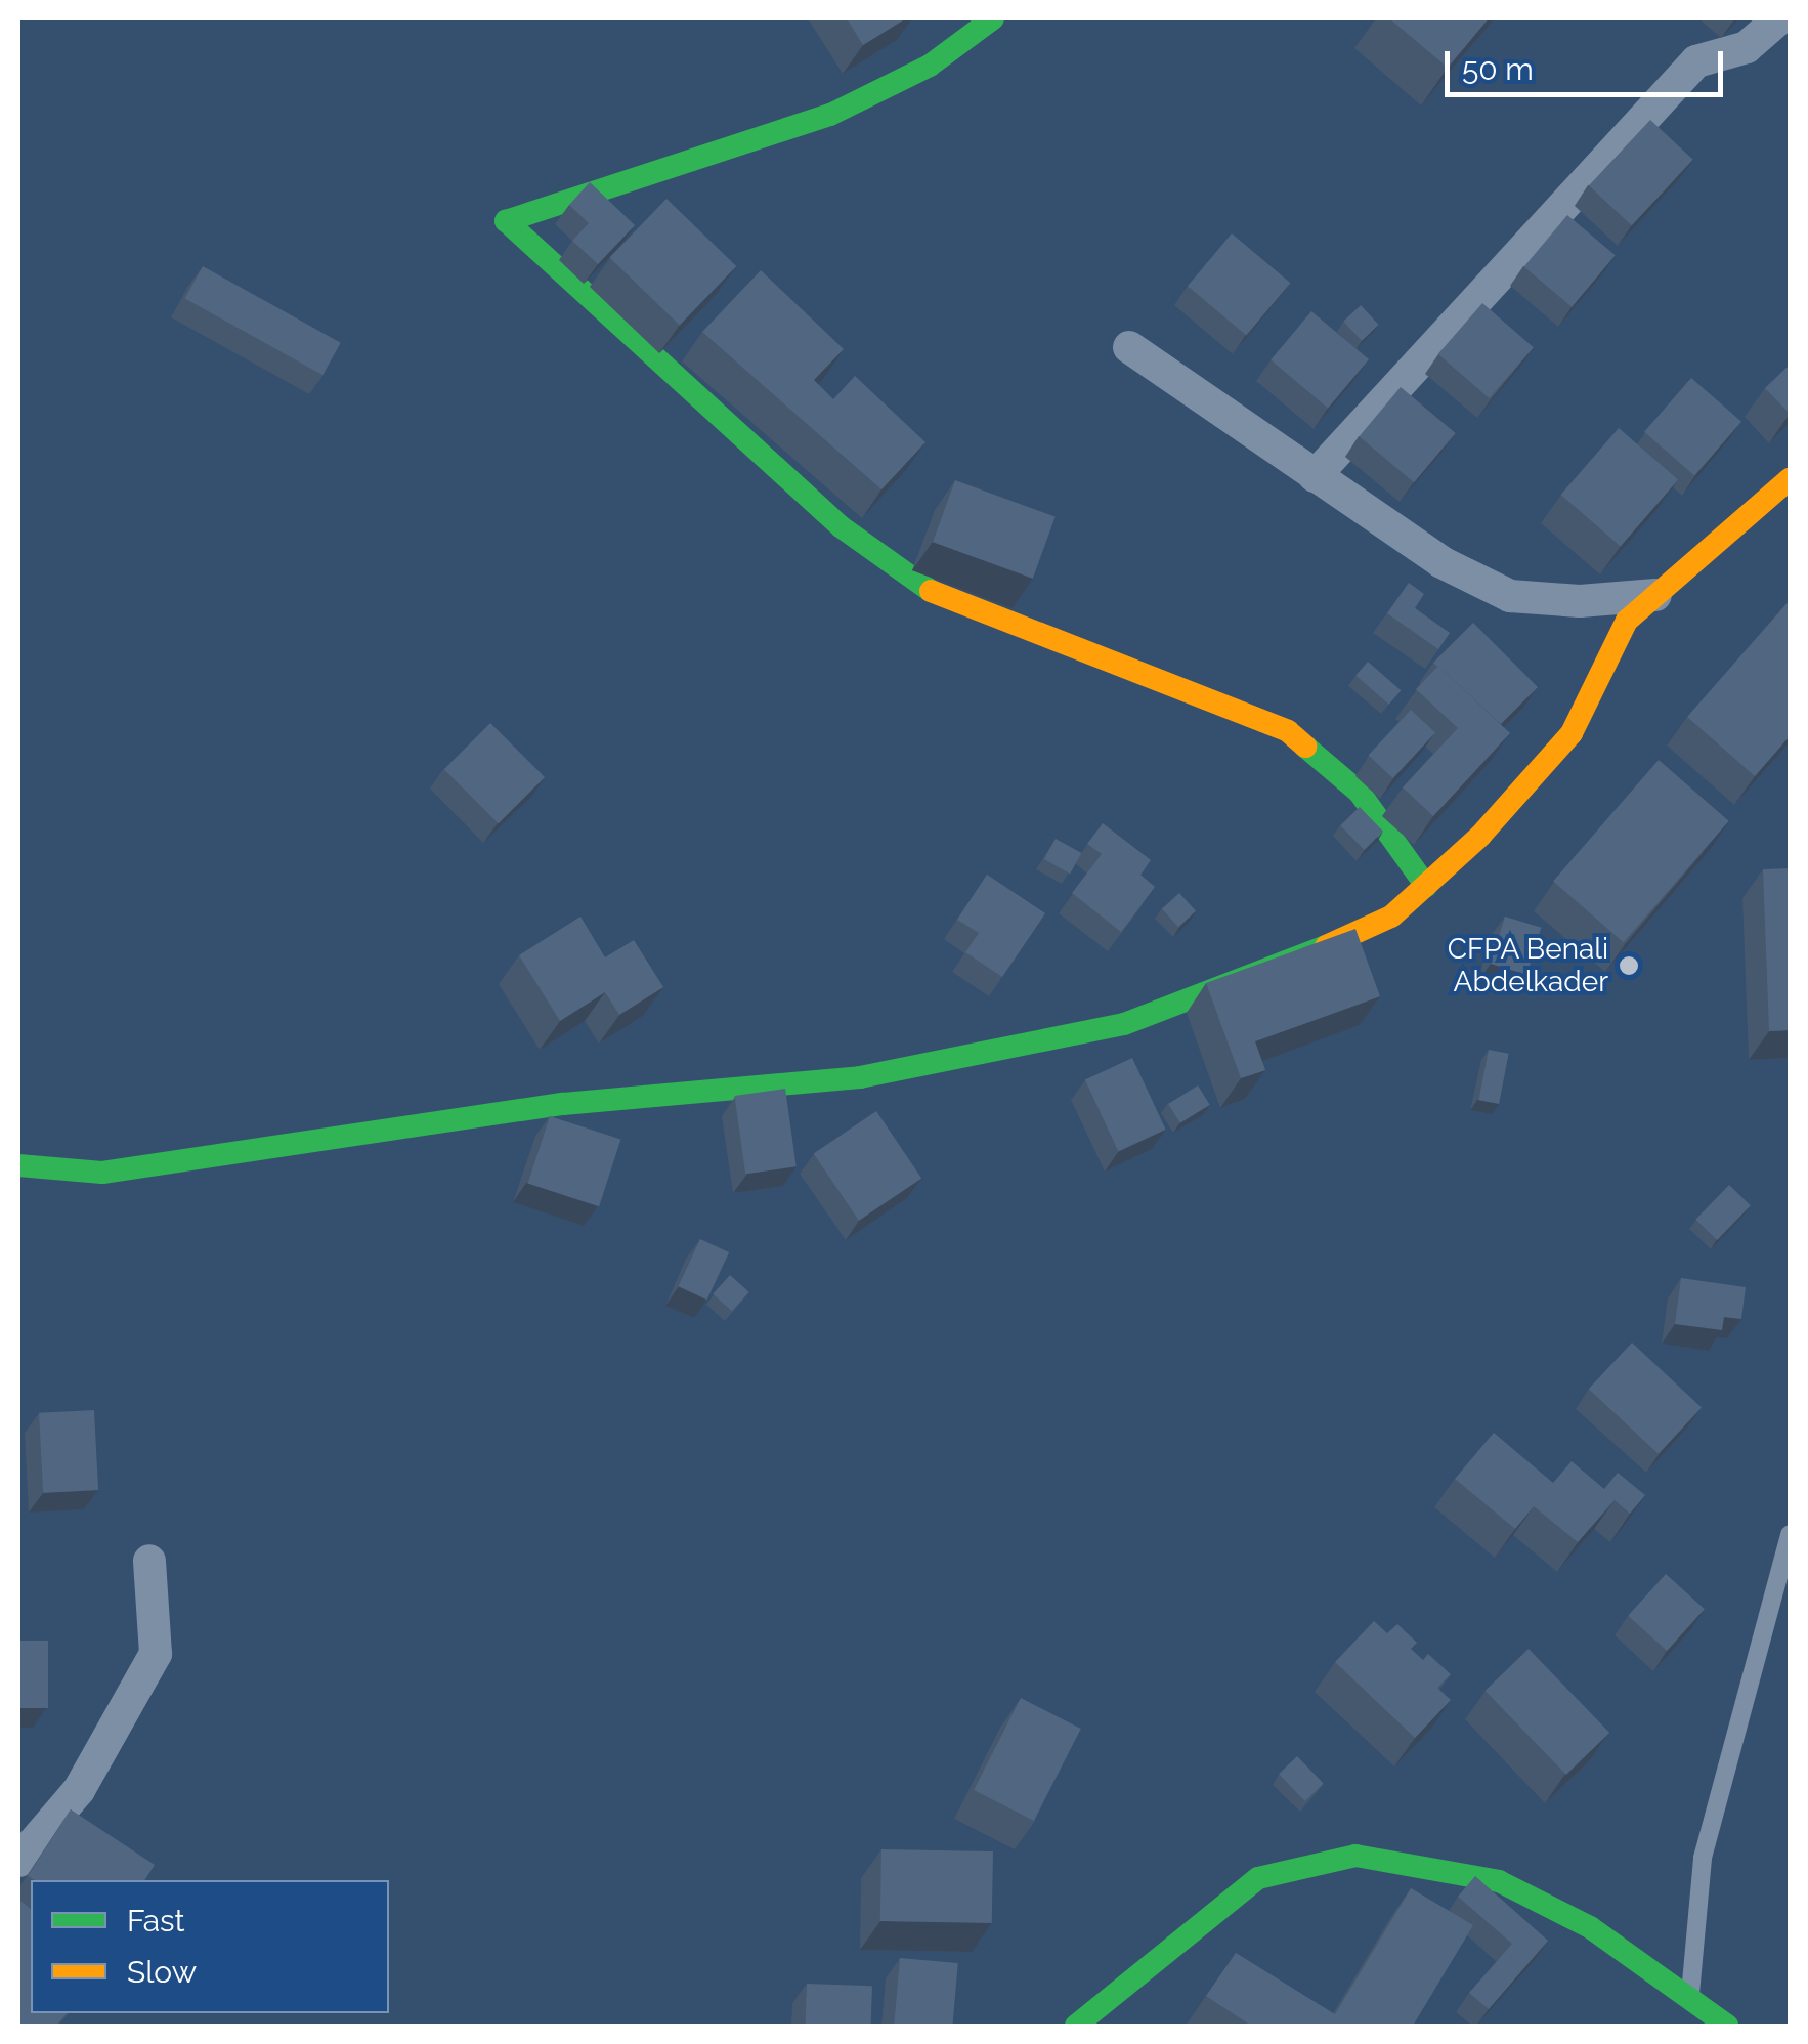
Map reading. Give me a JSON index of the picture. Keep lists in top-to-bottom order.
{
  "places": ["CFPA Benali Abdelkader"],
  "legend": ["Fast", "Slow"],
  "scale_bar": "50 m"
}
